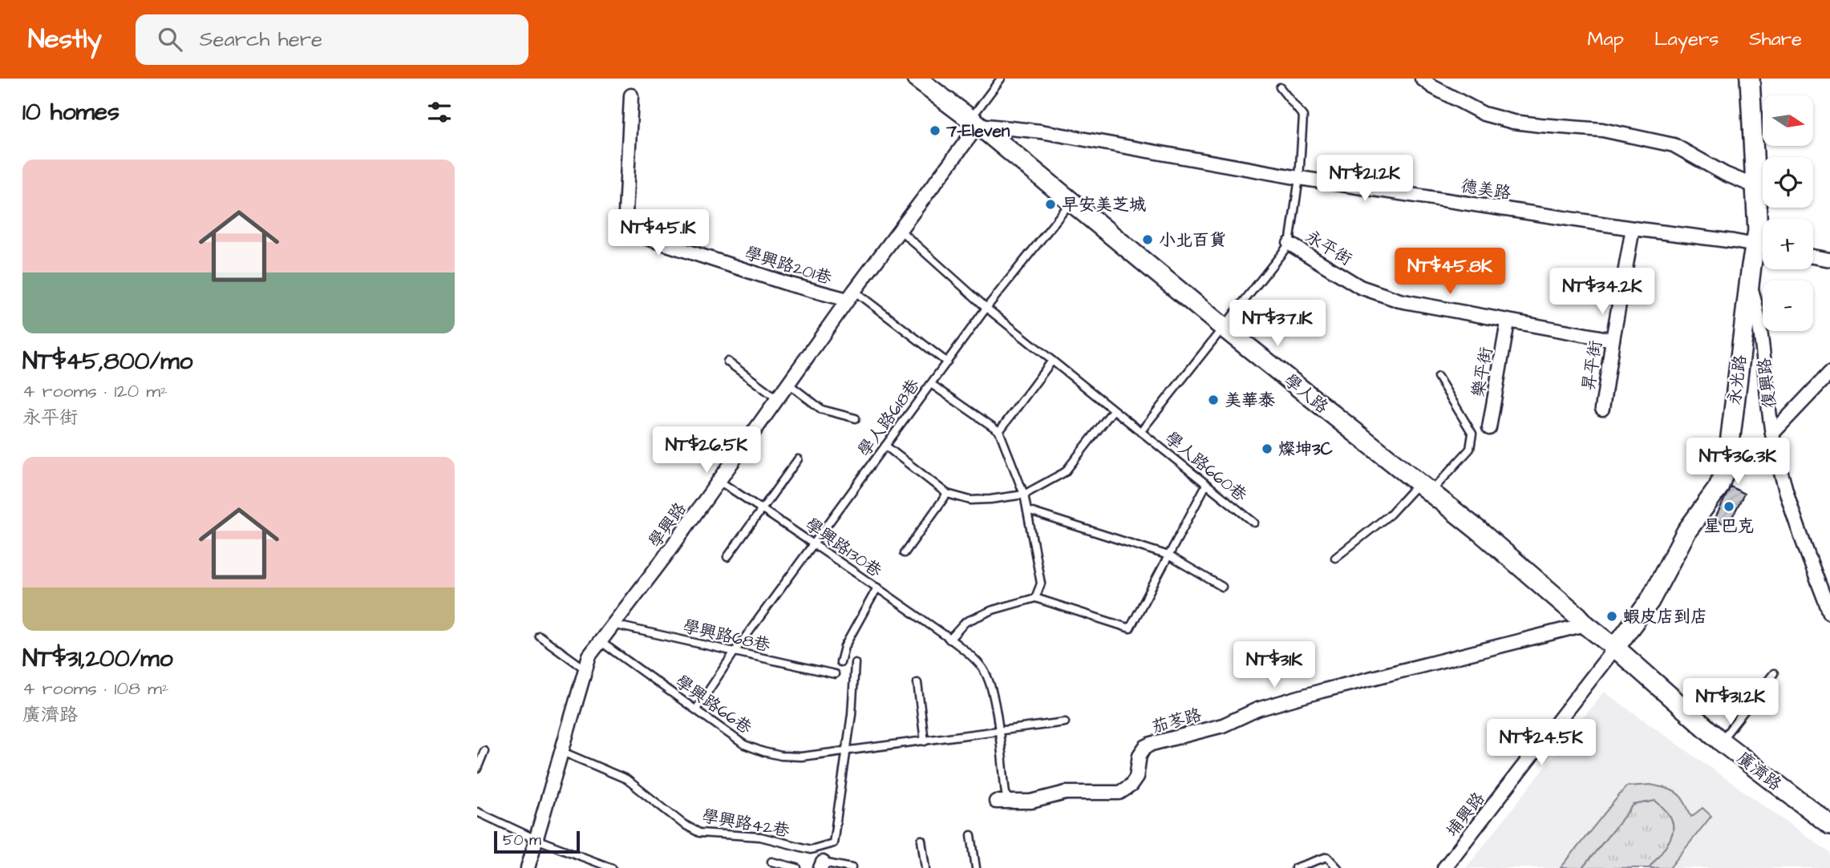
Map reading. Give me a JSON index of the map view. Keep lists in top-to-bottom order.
{
  "streets": {
    "main road": [
      "永光路",
      "復興路",
      "學人路",
      "廣濟路"
    ],
    "street": [
      "德美路",
      "永平街",
      "學興路201巷",
      "昇平街",
      "樂平街",
      "學興路",
      "茄苳路",
      "埔興路"
    ],
    "lane": [
      "學人路618巷",
      "學人路660巷",
      "學興路130巷",
      "學興路68巷",
      "學興路66巷",
      "學興路42巷"
    ]
  },
  "crossings": [
    ["德美路", "昇平街"],
    ["德美路", "學人路"],
    ["德美路", "學興路"],
    ["永平街", "昇平街"],
    ["永平街", "樂平街"],
    ["永平街", "學人路660巷"],
    ["學興路201巷", "學興路"],
    ["永光路", "復興路"],
    ["永光路", "學人路"],
    ["永光路", "廣濟路"],
    ["永光路", "埔興路"],
    ["學人路", "學人路618巷"],
    ["學人路", "學人路660巷"],
    ["學人路", "學興路"],
    ["學人路", "茄苳路"],
    ["學人路", "廣濟路"],
    ["學人路", "埔興路"],
    ["學人路618巷", "學人路660巷"],
    ["學人路618巷", "學興路130巷"],
    ["學人路618巷", "學興路68巷"],
    ["學人路618巷", "學興路66巷"],
    ["學興路", "學興路130巷"],
    ["學興路", "學興路68巷"],
    ["學興路", "學興路66巷"],
    ["學興路", "學興路42巷"],
    ["學興路130巷", "學興路66巷"],
    ["學興路130巷", "茄苳路"],
    ["學興路66巷", "學興路42巷"],
    ["廣濟路", "埔興路"]
  ],
  "places": [
    "7-Eleven",
    "早安美芝城",
    "小北百貨",
    "美華泰",
    "燦坤3C",
    "星巴克",
    "蝦皮店到店"
  ],
  "scale_bar": "50 m",
  "north": "right",
  "page": {
    "header": "Nestly",
    "search": "Search here",
    "nav": ["Map", "Layers", "Share"],
    "heading": "10 homes",
    "map_buttons": ["+", "−"],
    "list": [
      {
        "name": "NT$45,800/mo",
        "note": "4 rooms · 120 m² · 永平街"
      },
      {
        "name": "NT$31,200/mo",
        "note": "4 rooms · 108 m² · 廣濟路"
      }
    ],
    "price": [
      "NT$21.2K",
      "NT$45.1K",
      "NT$45.8K",
      "NT$34.2K",
      "NT$37.1K",
      "NT$26.5K",
      "NT$36.3K",
      "NT$31K",
      "NT$31.2K",
      "NT$24.5K"
    ],
    "scale": "50 m"
  }
}
